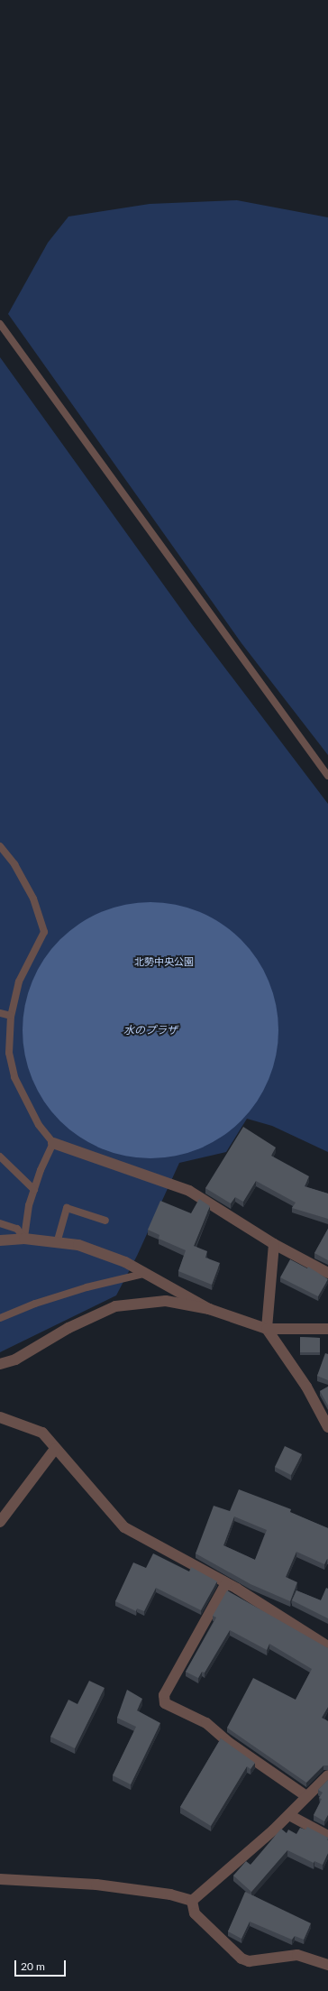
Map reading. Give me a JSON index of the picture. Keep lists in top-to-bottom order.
{
  "water": ["水のプラザ"],
  "parks": ["北勢中央公園"],
  "scale_bar": "20 m"
}
